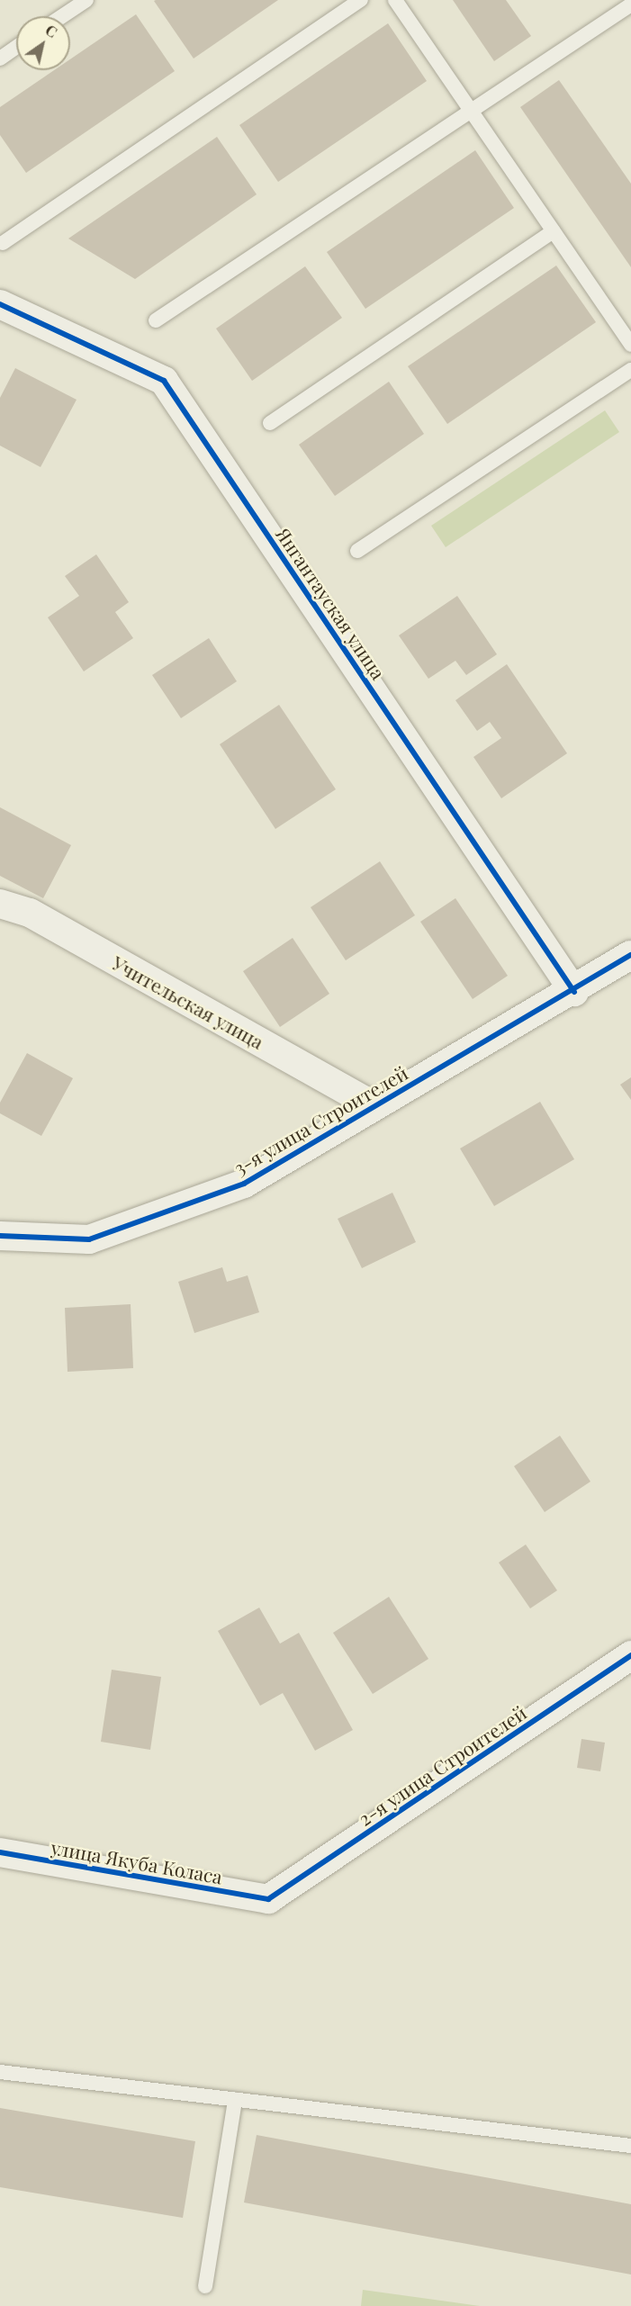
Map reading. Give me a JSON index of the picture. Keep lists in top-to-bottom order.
{
  "streets": {
    "street": [
      "Янгантауская улица",
      "Учительская улица",
      "3-я улица Строителей",
      "2-я улица Строителей",
      "улица Якуба Коласа"
    ]
  },
  "crossings": [
    ["Янгантауская улица", "3-я улица Строителей"],
    ["Учительская улица", "3-я улица Строителей"],
    ["2-я улица Строителей", "улица Якуба Коласа"]
  ],
  "north": "top right"
}
